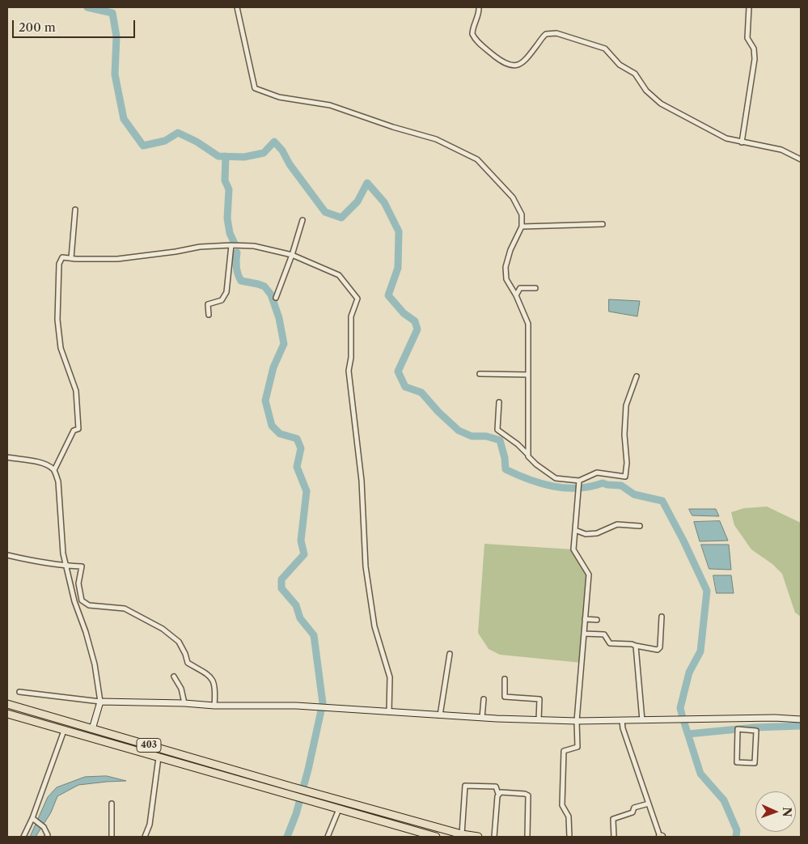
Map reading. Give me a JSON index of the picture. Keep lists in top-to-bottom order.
{
  "streets": {
    "highway": ["403"]
  },
  "scale_bar": "200 m",
  "north": "right"
}
